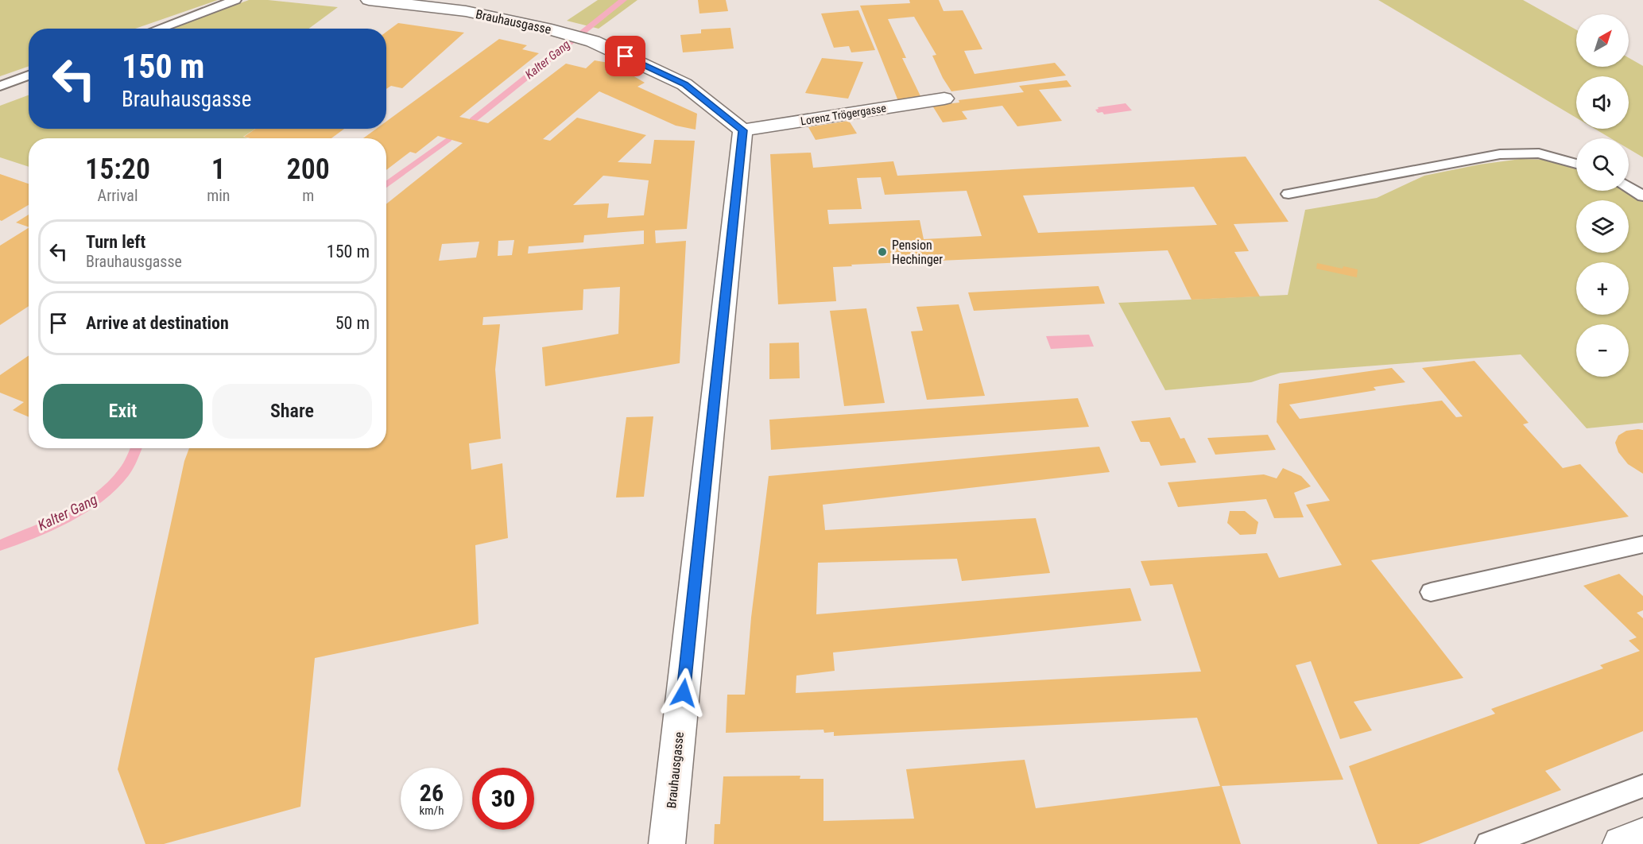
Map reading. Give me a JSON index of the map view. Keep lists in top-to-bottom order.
{
  "streets": {
    "street": ["Brauhausgasse", "Lorenz Trögergasse"]
  },
  "crossings": [
    ["Brauhausgasse", "Lorenz Trögergasse"]
  ],
  "water": ["Kalter Gang"],
  "places": ["Pension Hechinger"],
  "north": "top right",
  "page": {
    "map_buttons": ["+", "−"],
    "turn": ["150 m", "Brauhausgasse"],
    "eta": [
      "15:20",
      "Arrival",
      "1",
      "min",
      "200",
      "m"
    ],
    "list": [
      {
        "name": "Turn left",
        "note": "Brauhausgasse",
        "value": "150 m"
      },
      {
        "name": "Arrive at destination",
        "value": "50 m"
      }
    ],
    "buttons": ["Exit", "Share"],
    "speed": "26 km/h",
    "limit": "30"
  }
}
